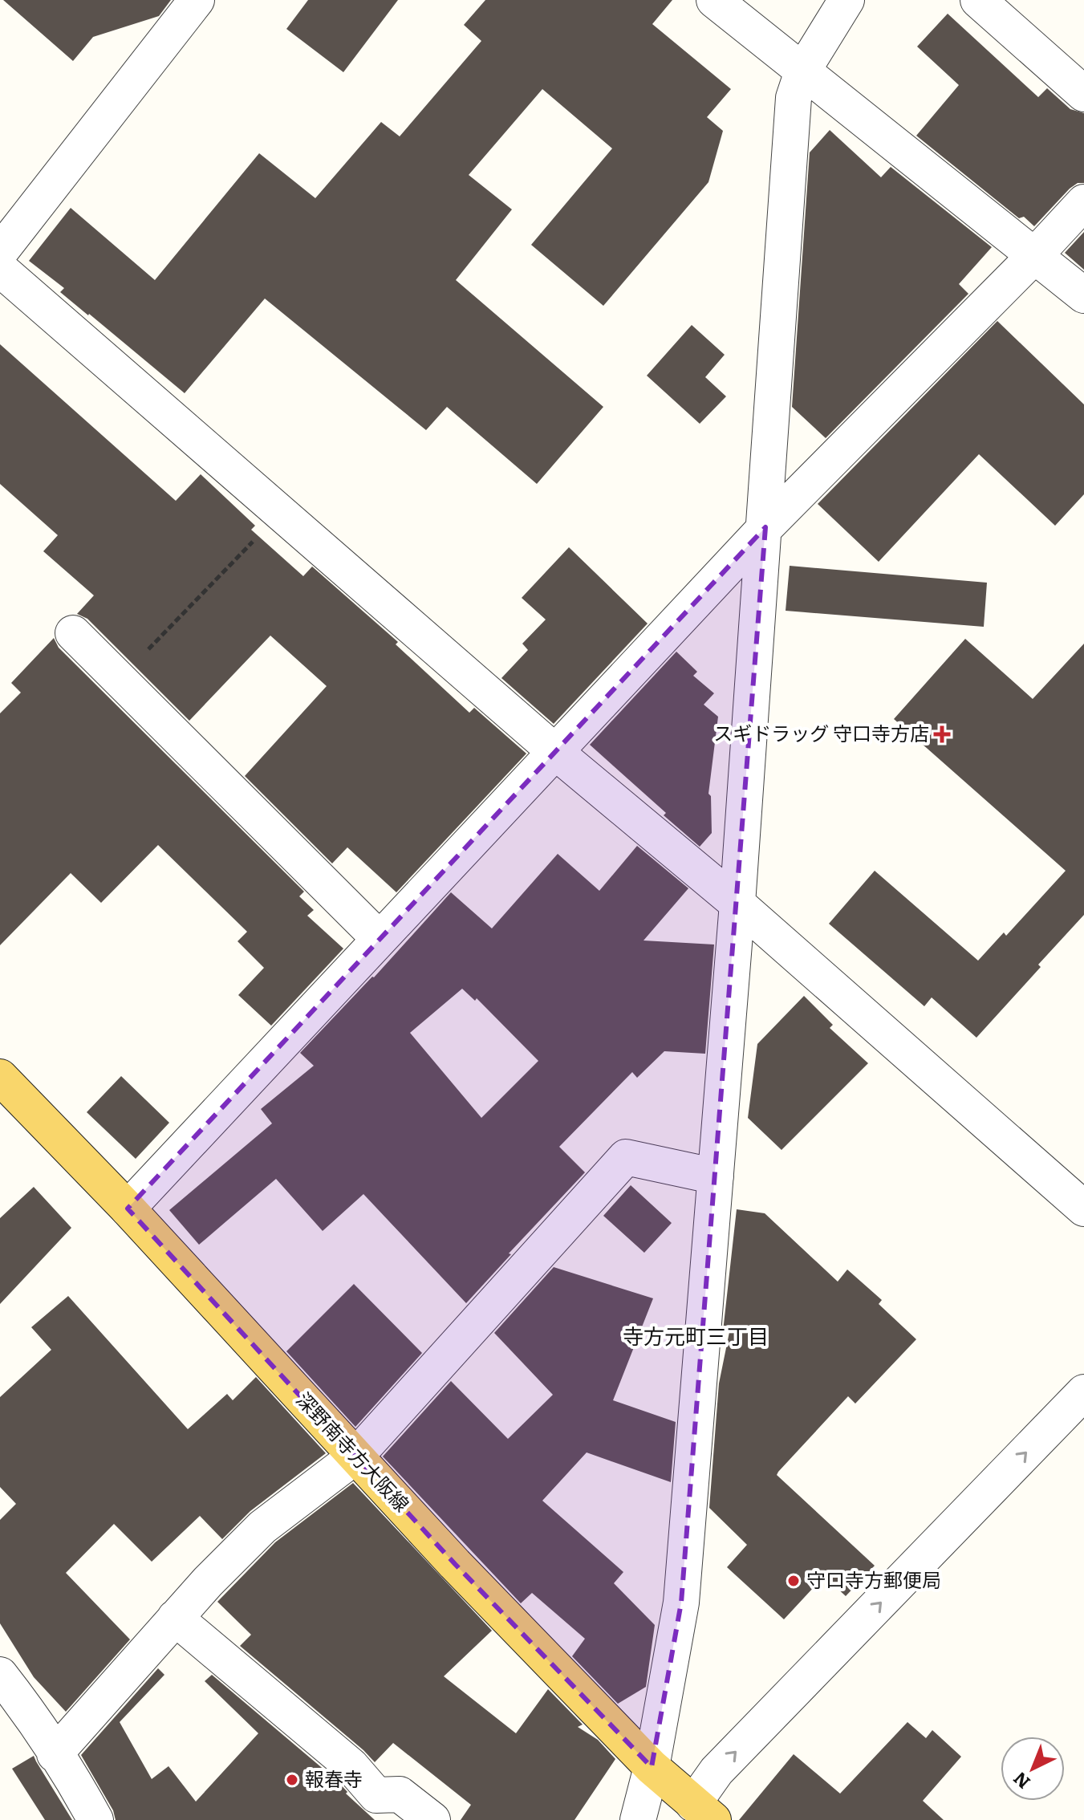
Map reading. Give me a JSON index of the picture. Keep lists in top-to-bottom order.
{
  "streets": {
    "main road": ["深野南寺方大阪線"]
  },
  "districts": ["寺方元町三丁目"],
  "places": {
    "health": ["スギドラッグ 守口寺方店"],
    "other": ["守口寺方郵便局", "報春寺"]
  },
  "north": "bottom left"
}
